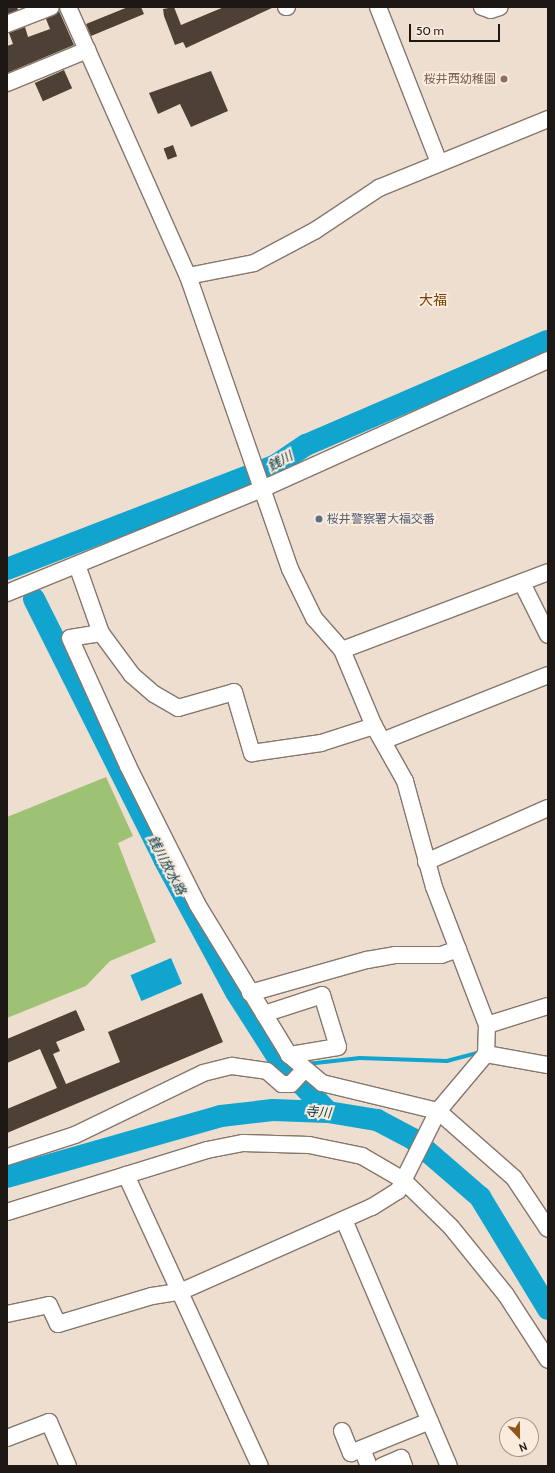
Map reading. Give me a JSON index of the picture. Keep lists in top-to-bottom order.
{
  "districts": ["大福"],
  "water": ["銭川", "銭川放水路", "寺川"],
  "places": ["桜井西幼稚園", "桜井警察署大福交番"],
  "scale_bar": "50 m",
  "north": "bottom"
}
